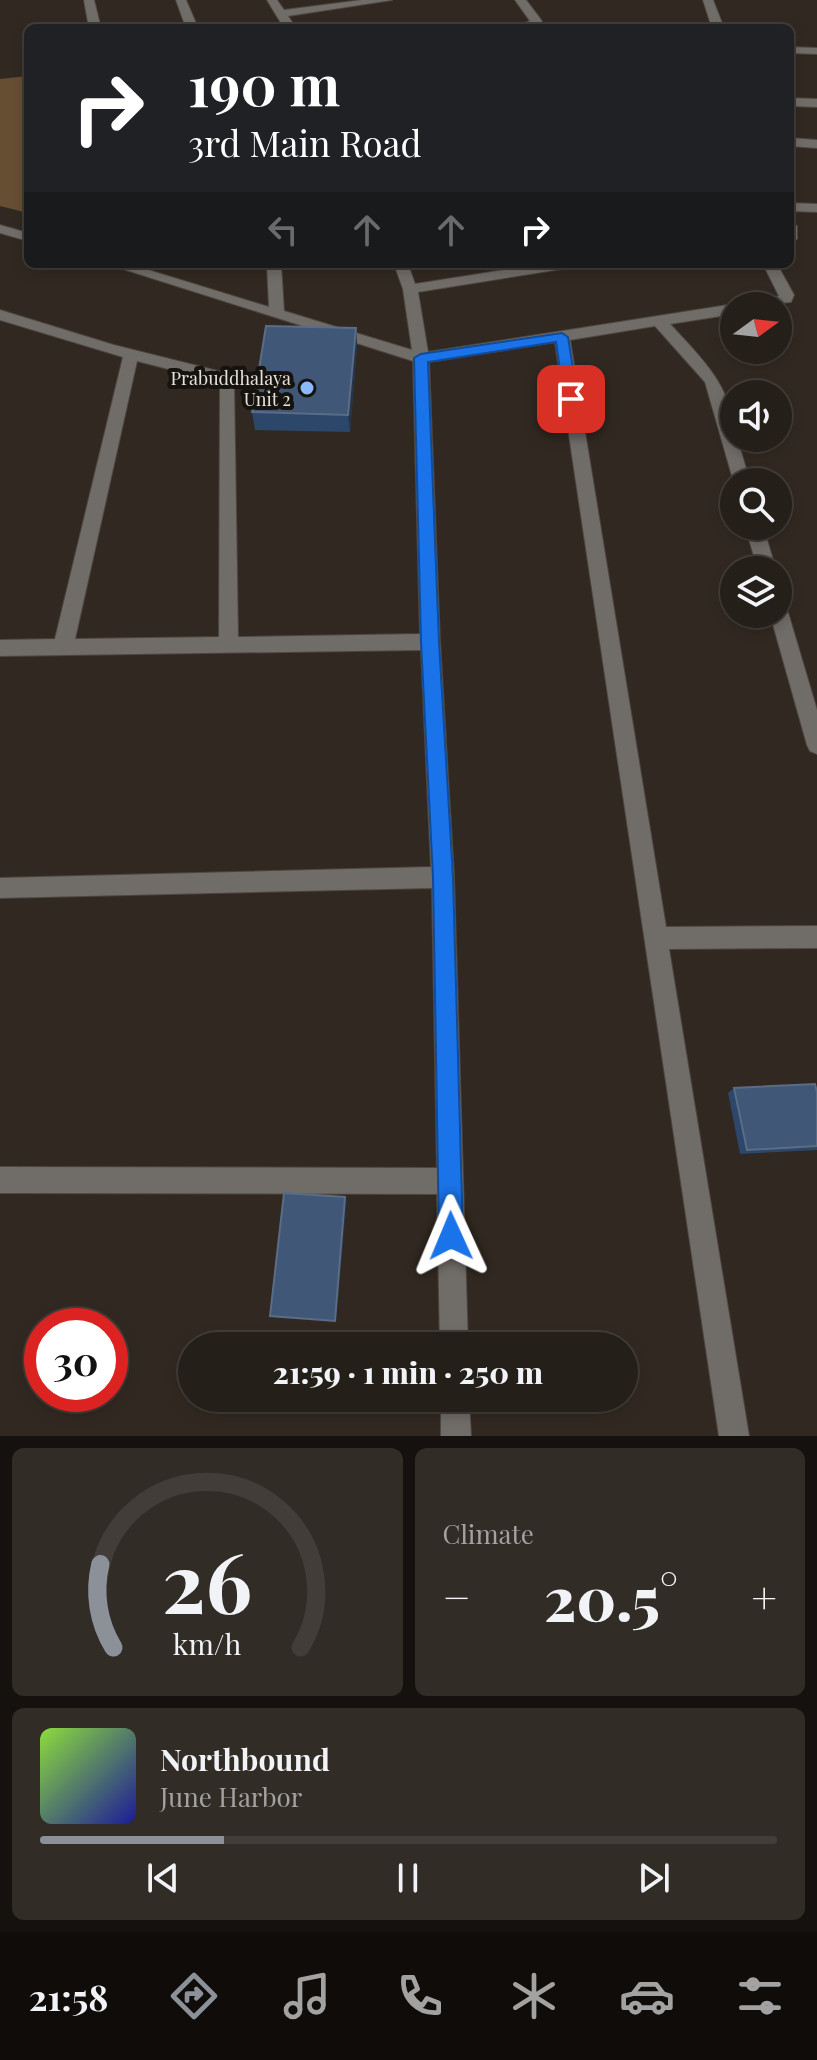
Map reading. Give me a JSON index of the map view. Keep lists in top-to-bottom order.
{
  "places": ["Prabuddhalaya Unit 2"],
  "north": "right",
  "page": {
    "turn": ["190 m", "3rd Main Road"],
    "limit": "30",
    "trip": "21:59 · 1 min · 250 m",
    "tile": "Climate",
    "heat": ["−", "20.5°", "+"],
    "song": ["Northbound", "June Harbor"],
    "tabs": "21:58",
    "gauge": ["26", "km/h"]
  }
}
